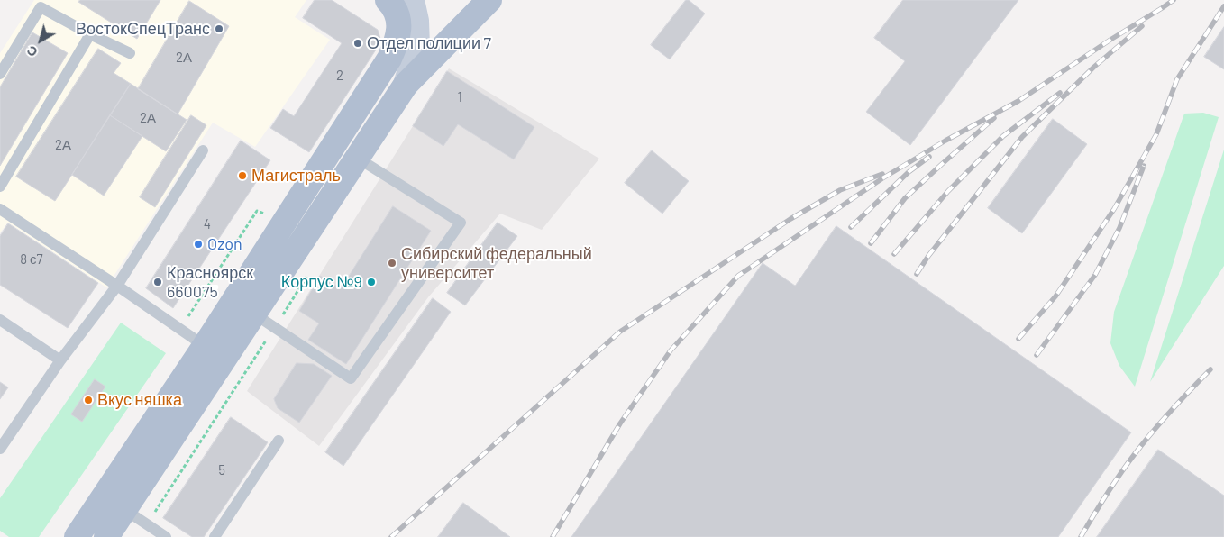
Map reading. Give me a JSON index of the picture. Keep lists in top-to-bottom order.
{
  "places": [
    "ВостокСпецТранс",
    "Отдел полиции 7",
    "Магистраль",
    "Ozon",
    "Сибирский федеральный университет",
    "Красноярск 660075",
    "Корпус №9",
    "Вкус няшка"
  ],
  "house_numbers": [
    "2А",
    "2",
    "1",
    "2А",
    "2А",
    "4",
    "8 с7",
    "5"
  ],
  "north": "bottom left"
}
